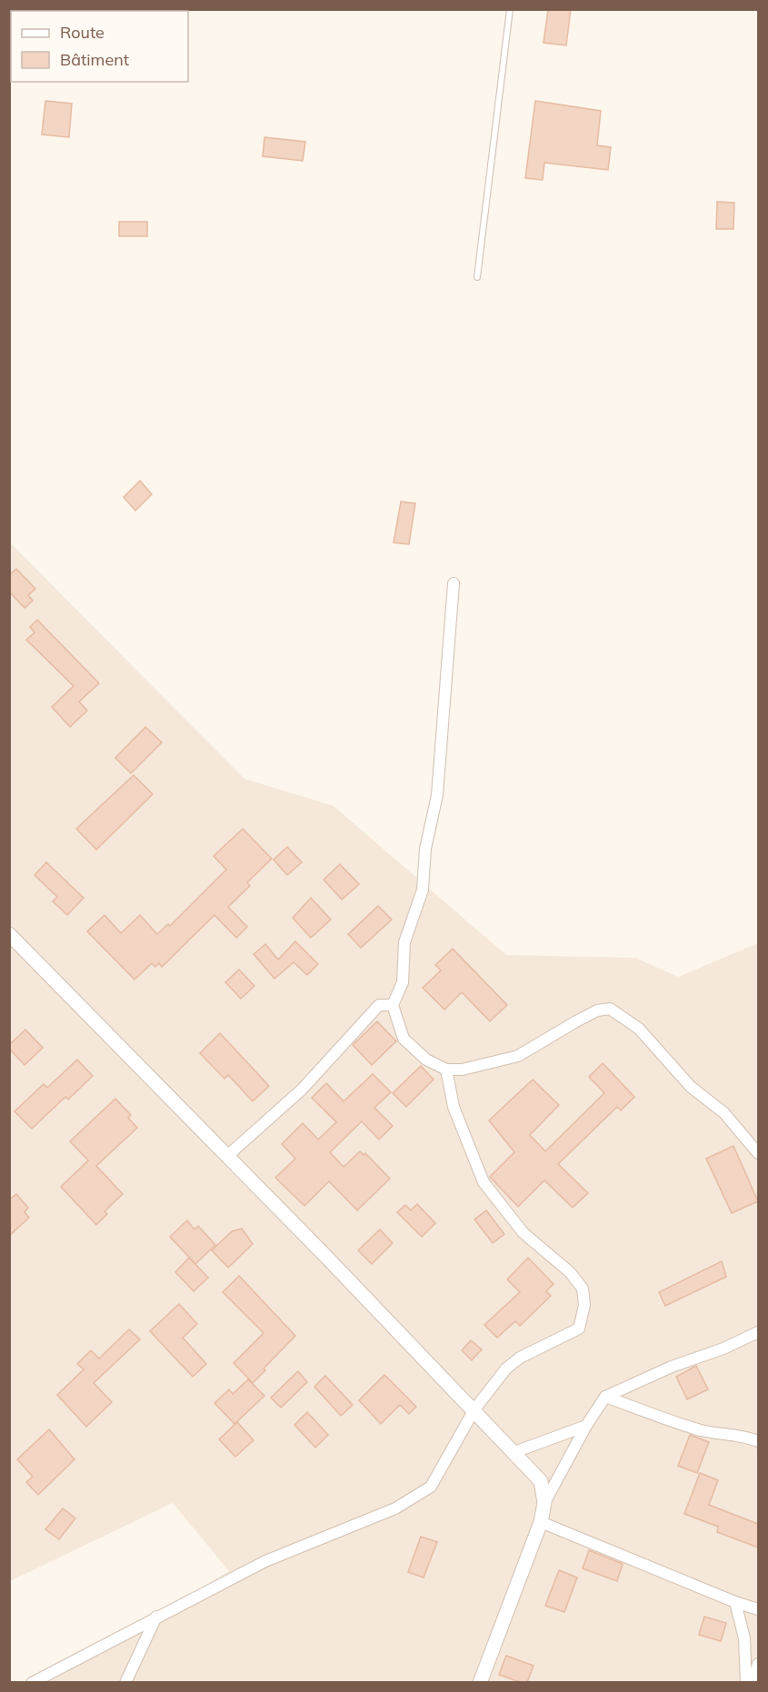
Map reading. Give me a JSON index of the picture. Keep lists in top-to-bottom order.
{
  "legend": ["Route", "Bâtiment"]
}
